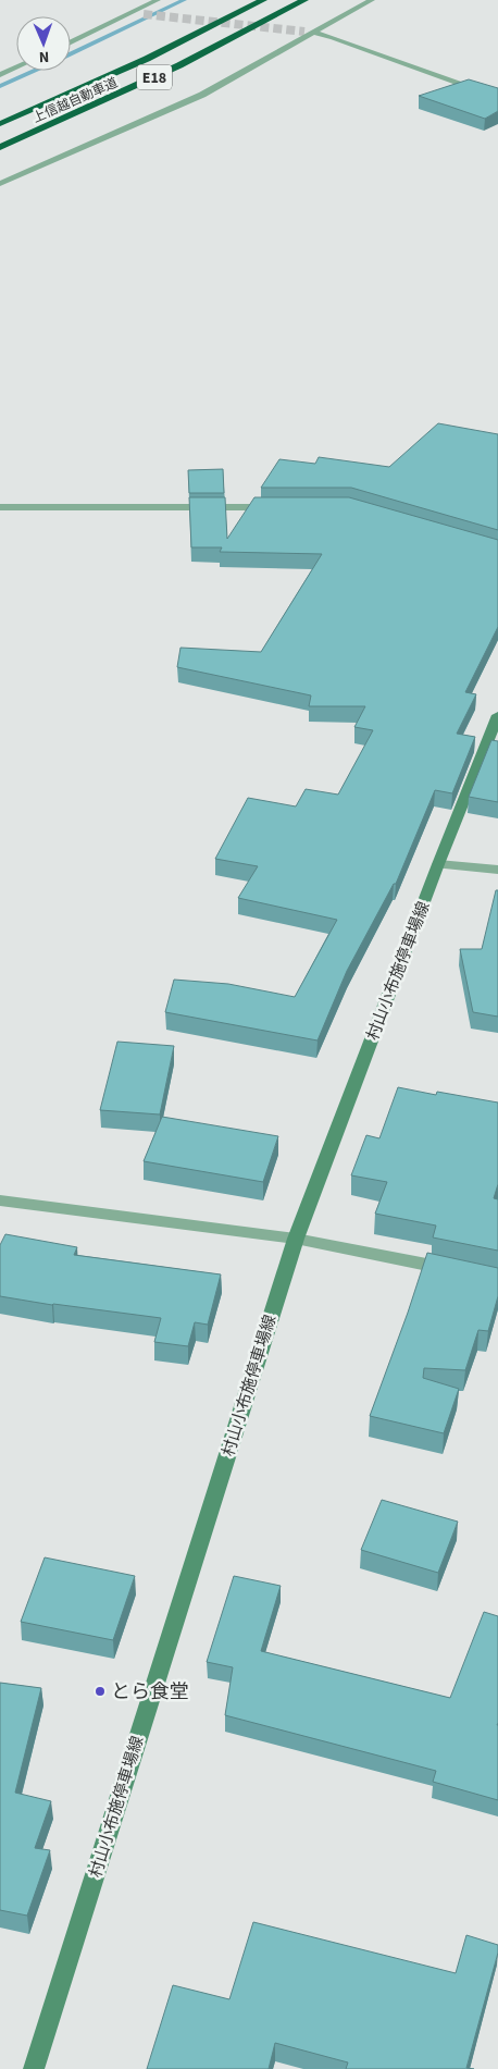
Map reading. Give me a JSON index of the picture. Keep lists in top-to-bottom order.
{
  "streets": {
    "highway": ["E18", "上信越自動車道"],
    "main road": ["村山小布施停車場線"]
  },
  "places": ["とら食堂"],
  "north": "bottom"
}
